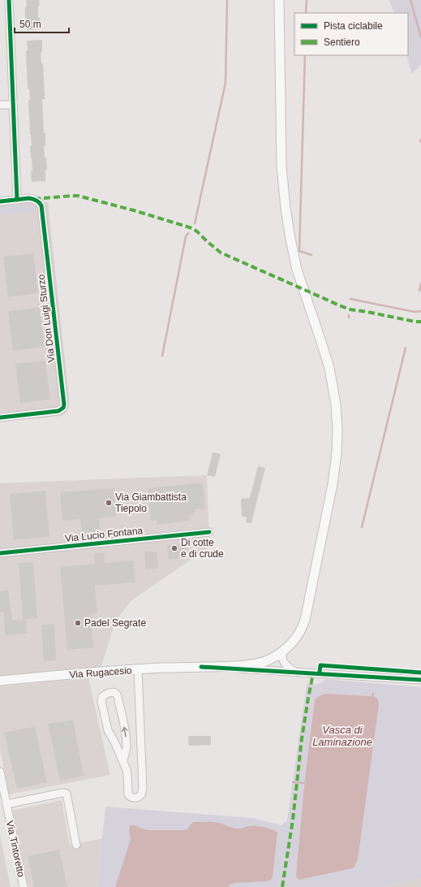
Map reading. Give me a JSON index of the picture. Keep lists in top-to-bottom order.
{
  "streets": {
    "main road": ["Via Rugacesio"],
    "street": ["Via Don Luigi Sturzo", "Via Lucio Fontana", "Via Tintoretto"]
  },
  "water": ["Vasca di Laminazione"],
  "places": ["Via Giambattista Tiepolo", "Di cotte e di crude", "Padel Segrate"],
  "legend": ["Pista ciclabile", "Sentiero"],
  "scale_bar": "50 m"
}
